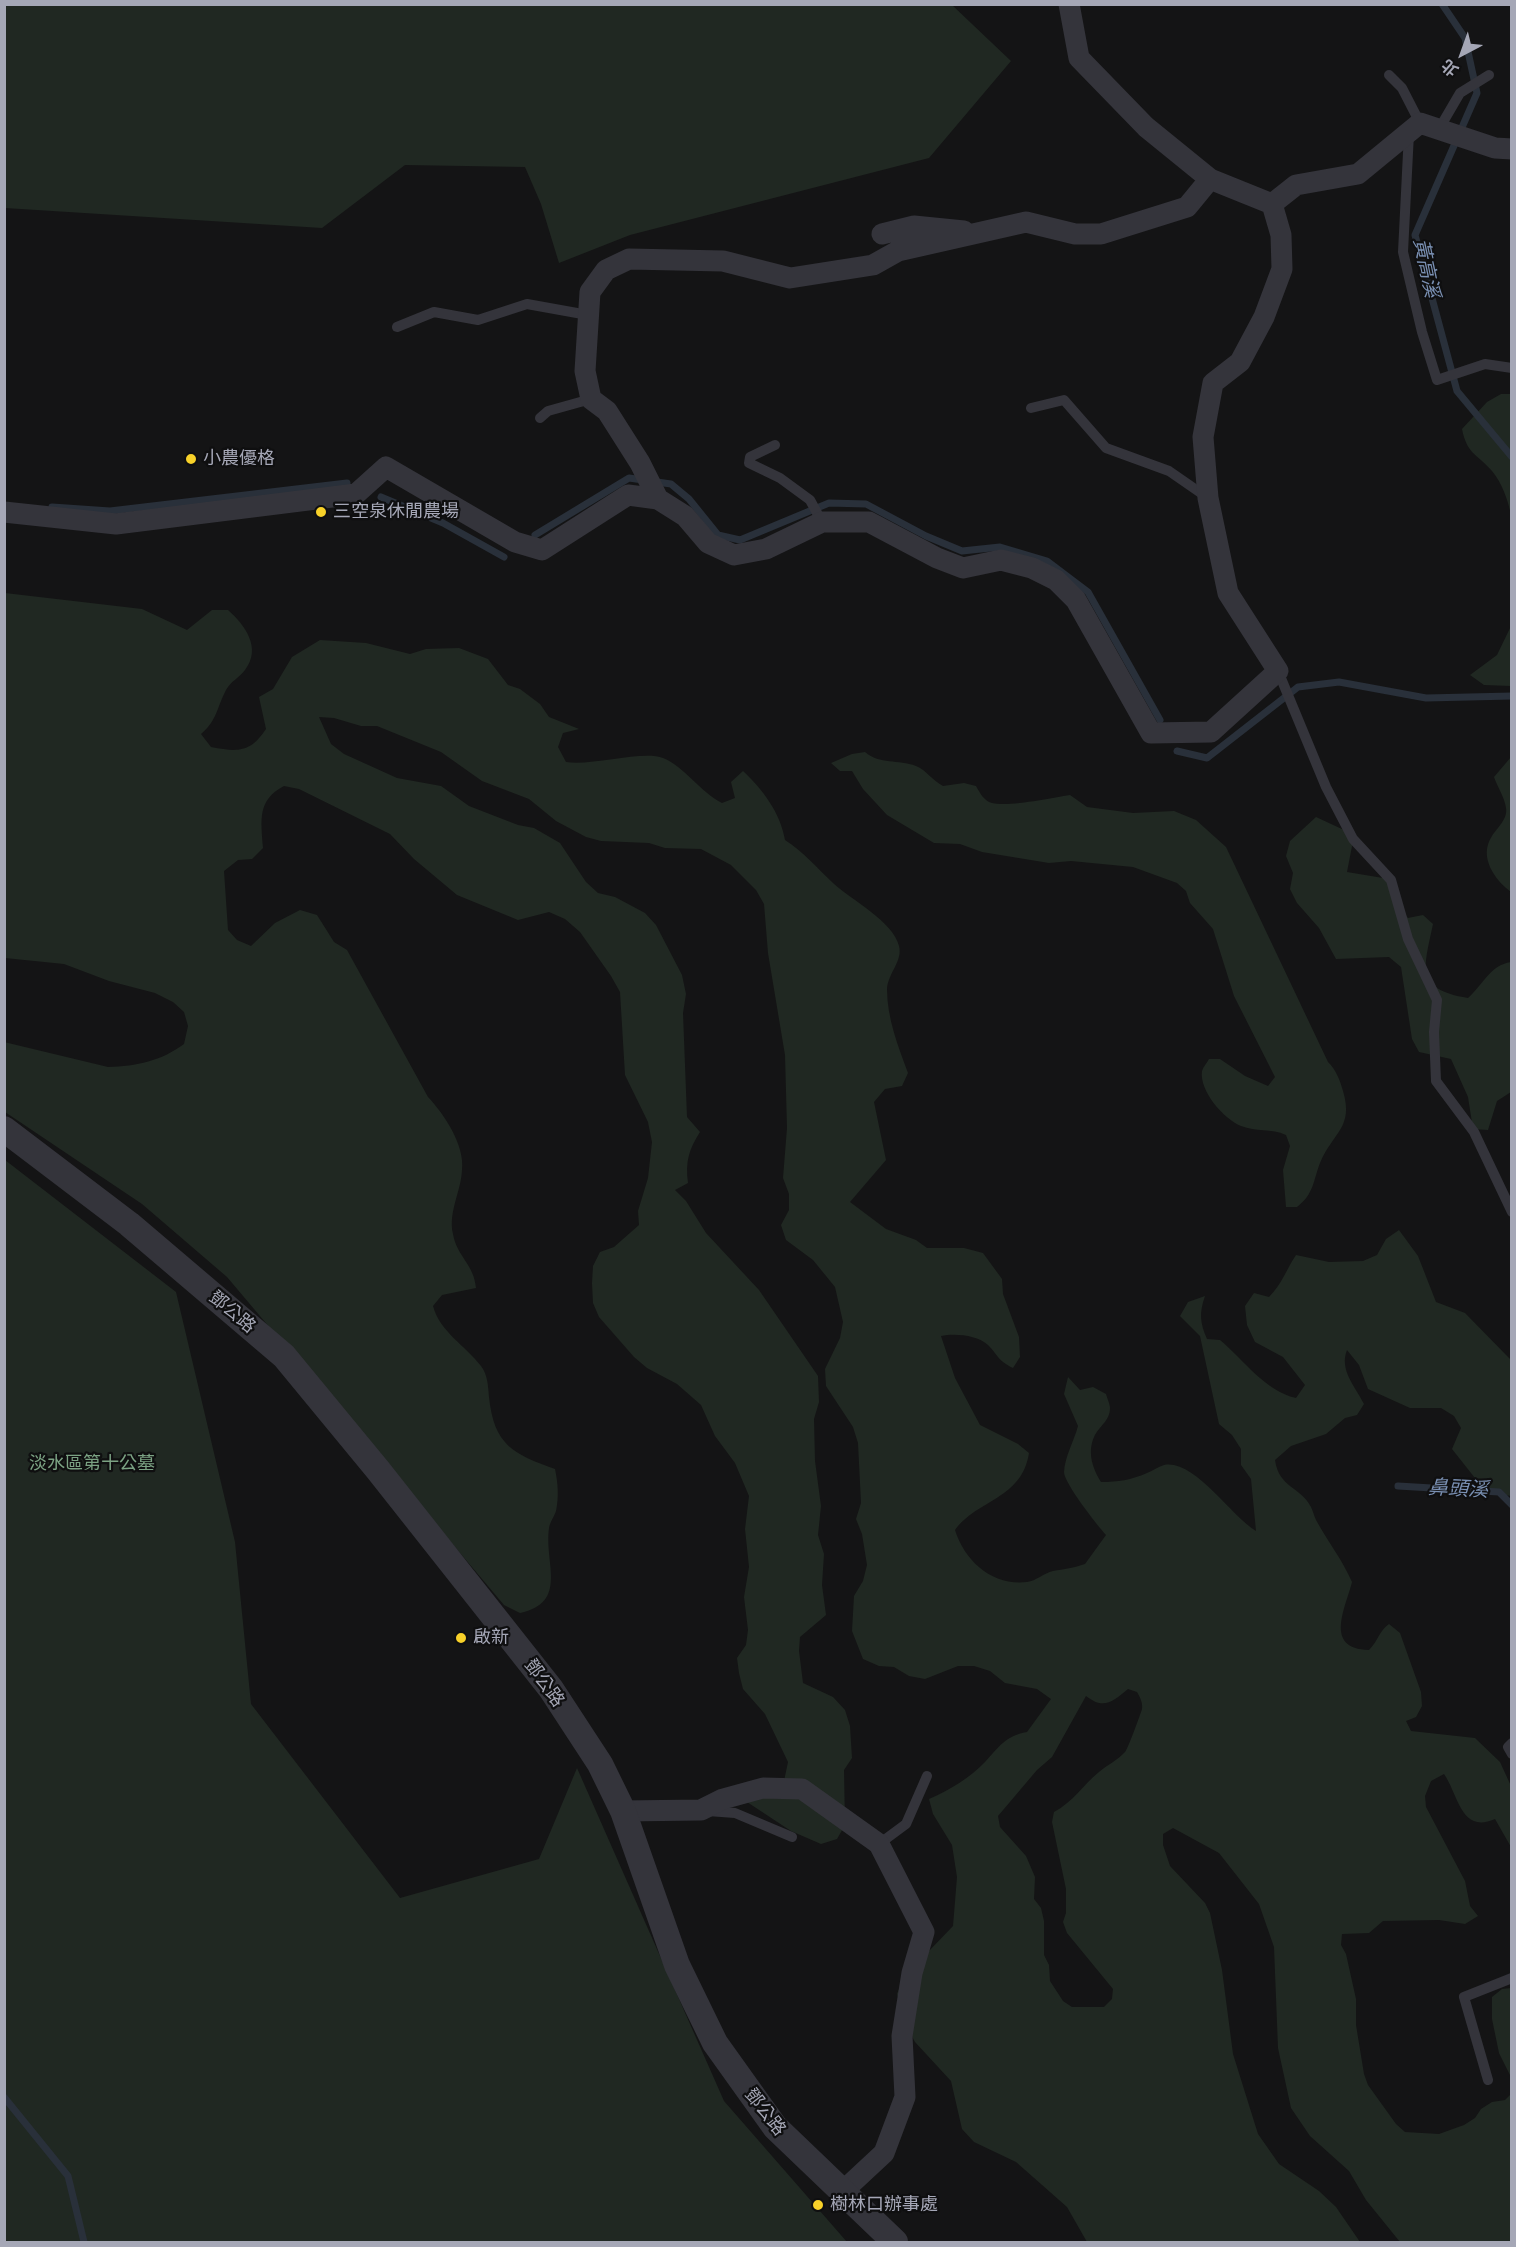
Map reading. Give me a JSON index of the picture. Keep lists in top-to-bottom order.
{
  "streets": {
    "street": ["鄧公路"]
  },
  "water": ["黃高溪", "鼻頭溪"],
  "parks": ["淡水區第十公墓"],
  "places": [
    "小農優格",
    "三空泉休閒農場",
    "啟新",
    "樹林口辦事處"
  ],
  "north": "bottom left"
}
